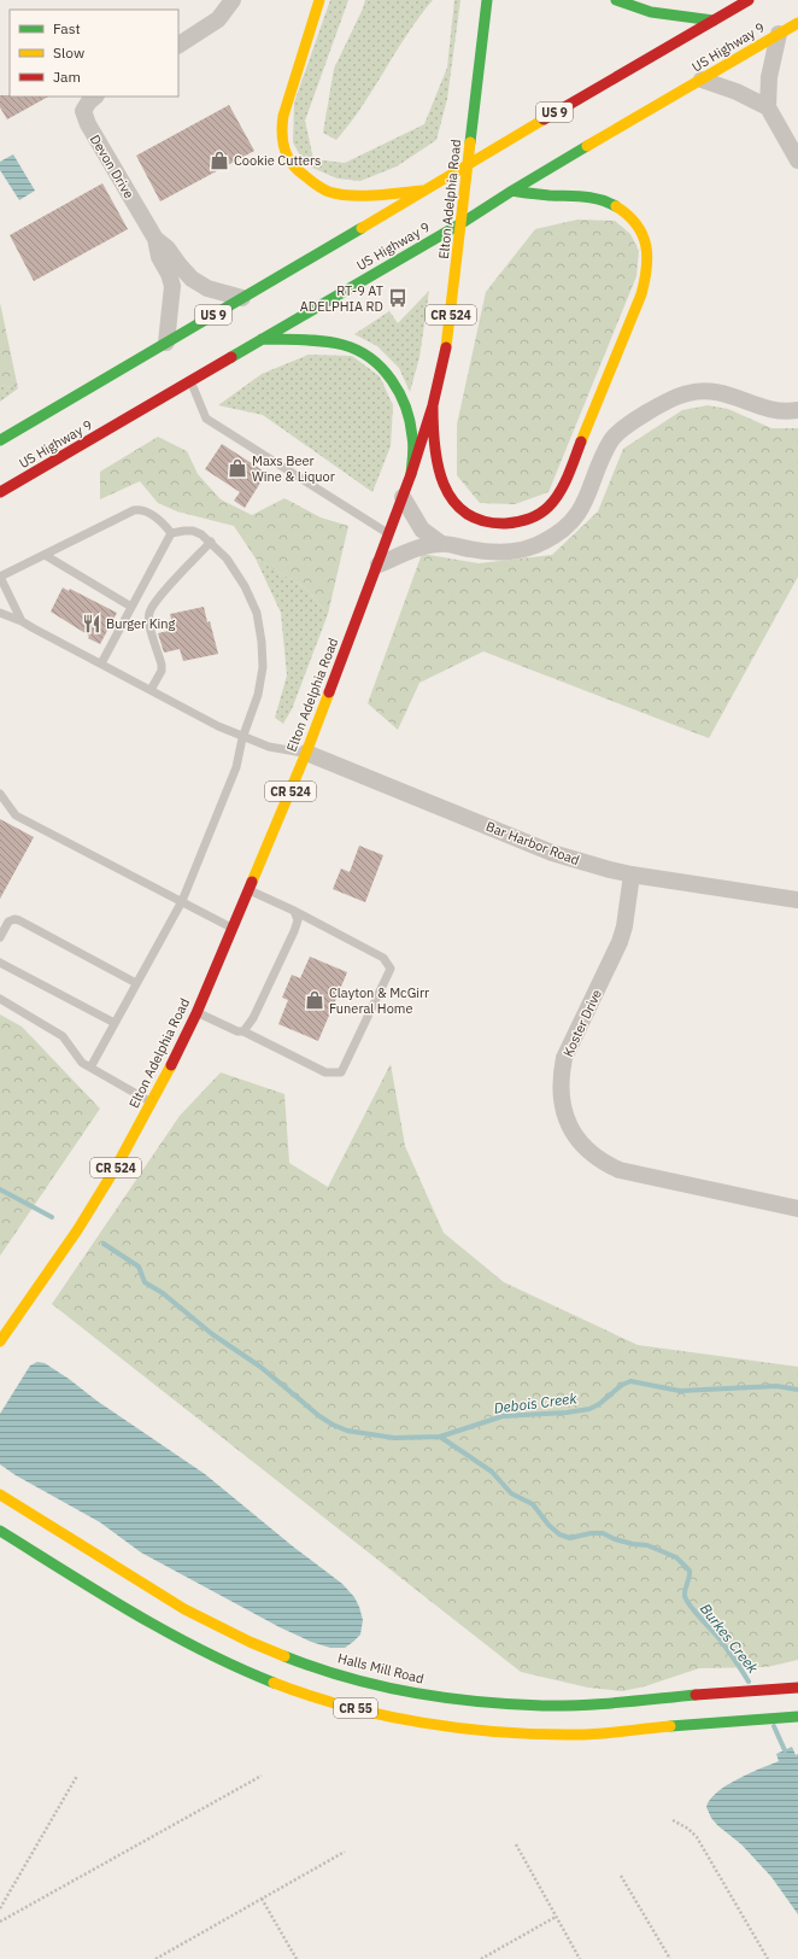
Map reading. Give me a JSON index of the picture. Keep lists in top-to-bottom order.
{
  "streets": {
    "main road": [
      "US Highway 9",
      "US 9",
      "Elton Adelphia Road",
      "CR 524",
      "Halls Mill Road",
      "CR 55"
    ],
    "street": ["Devon Drive", "Bar Harbor Road", "Koster Drive"]
  },
  "crossings": [
    ["US Highway 9", "Elton Adelphia Road"],
    ["US 9", "Elton Adelphia Road"],
    ["Elton Adelphia Road", "Bar Harbor Road"],
    ["Bar Harbor Road", "Koster Drive"]
  ],
  "water": ["Debois Creek", "Burkes Creek"],
  "places": {
    "shop": ["Cookie Cutters", "Maxs Beer Wine & Liquor", "Clayton & McGirr Funeral Home"],
    "bus stop": ["RT-9 AT ADELPHIA RD"],
    "restaurant": ["Burger King"]
  },
  "legend": ["Fast", "Slow", "Jam"]
}
